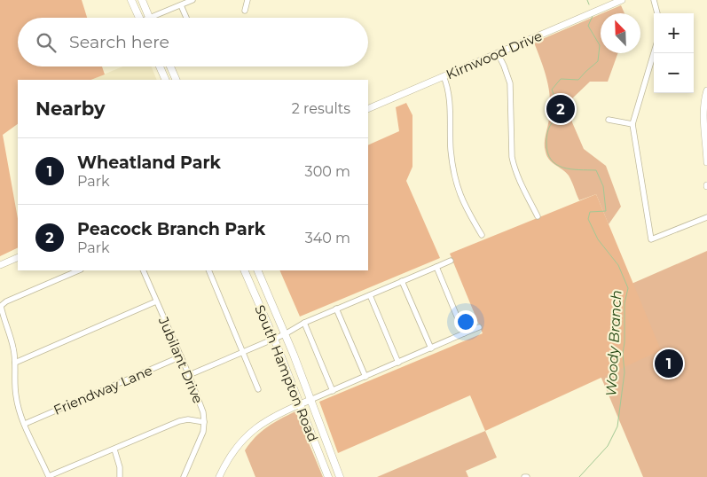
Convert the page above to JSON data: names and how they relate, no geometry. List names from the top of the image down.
{
  "streets": {
    "main road": ["South Hampton Road"],
    "street": ["Kirnwood Drive", "Jubilant Drive", "Friendway Lane"]
  },
  "crossings": [
    ["Jubilant Drive", "Friendway Lane"]
  ],
  "water": ["Woody Branch"],
  "north": "top left",
  "page": {
    "map_buttons": ["+", "−"],
    "search": "Search here",
    "heading": ["Nearby", "2 results"],
    "pins": ["2", "1"],
    "list": [
      {
        "mark": "1",
        "name": "Wheatland Park",
        "note": "Park",
        "value": "300 m"
      },
      {
        "mark": "2",
        "name": "Peacock Branch Park",
        "note": "Park",
        "value": "340 m"
      }
    ]
  }
}
